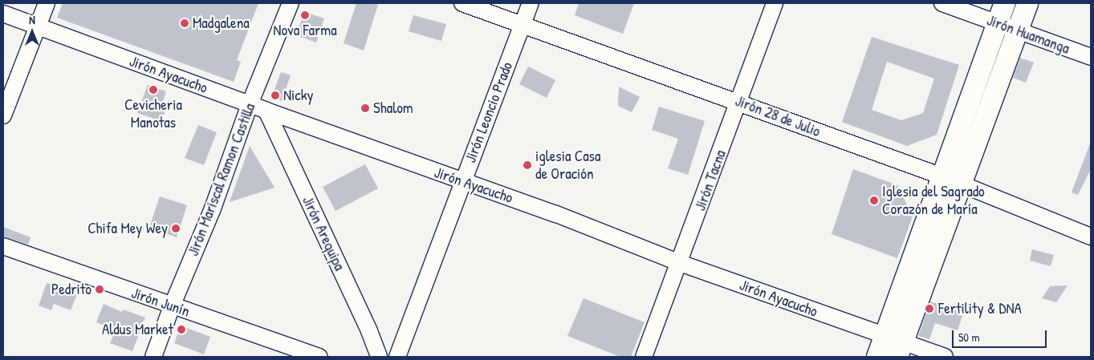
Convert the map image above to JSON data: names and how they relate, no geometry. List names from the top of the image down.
{
  "streets": {
    "street": [
      "Jirón Huamanga",
      "Jirón Ayacucho",
      "Jirón Leoncio Prado",
      "Jirón 28 de Julio",
      "Jirón Mariscal Ramon Castilla",
      "Jirón Tacna",
      "Jirón Arequipa",
      "Jirón Junín"
    ]
  },
  "crossings": [
    ["Jirón Ayacucho", "Jirón Leoncio Prado"],
    ["Jirón Ayacucho", "Jirón Mariscal Ramon Castilla"],
    ["Jirón Ayacucho", "Jirón Tacna"],
    ["Jirón Ayacucho", "Jirón Arequipa"],
    ["Jirón Leoncio Prado", "Jirón 28 de Julio"],
    ["Jirón 28 de Julio", "Jirón Tacna"],
    ["Jirón Mariscal Ramon Castilla", "Jirón Junín"]
  ],
  "places": [
    "Nova Farma",
    "Madgalena",
    "Cevicheria Manotas",
    "Nicky",
    "Shalom",
    "iglesia Casa de Oración",
    "Iglesia del Sagrado Corazón de María",
    "Chifa Mey Wey",
    "Pedrito",
    "Fertility & DNA",
    "Aldus Market"
  ],
  "scale_bar": "50 m",
  "north": "top"
}
